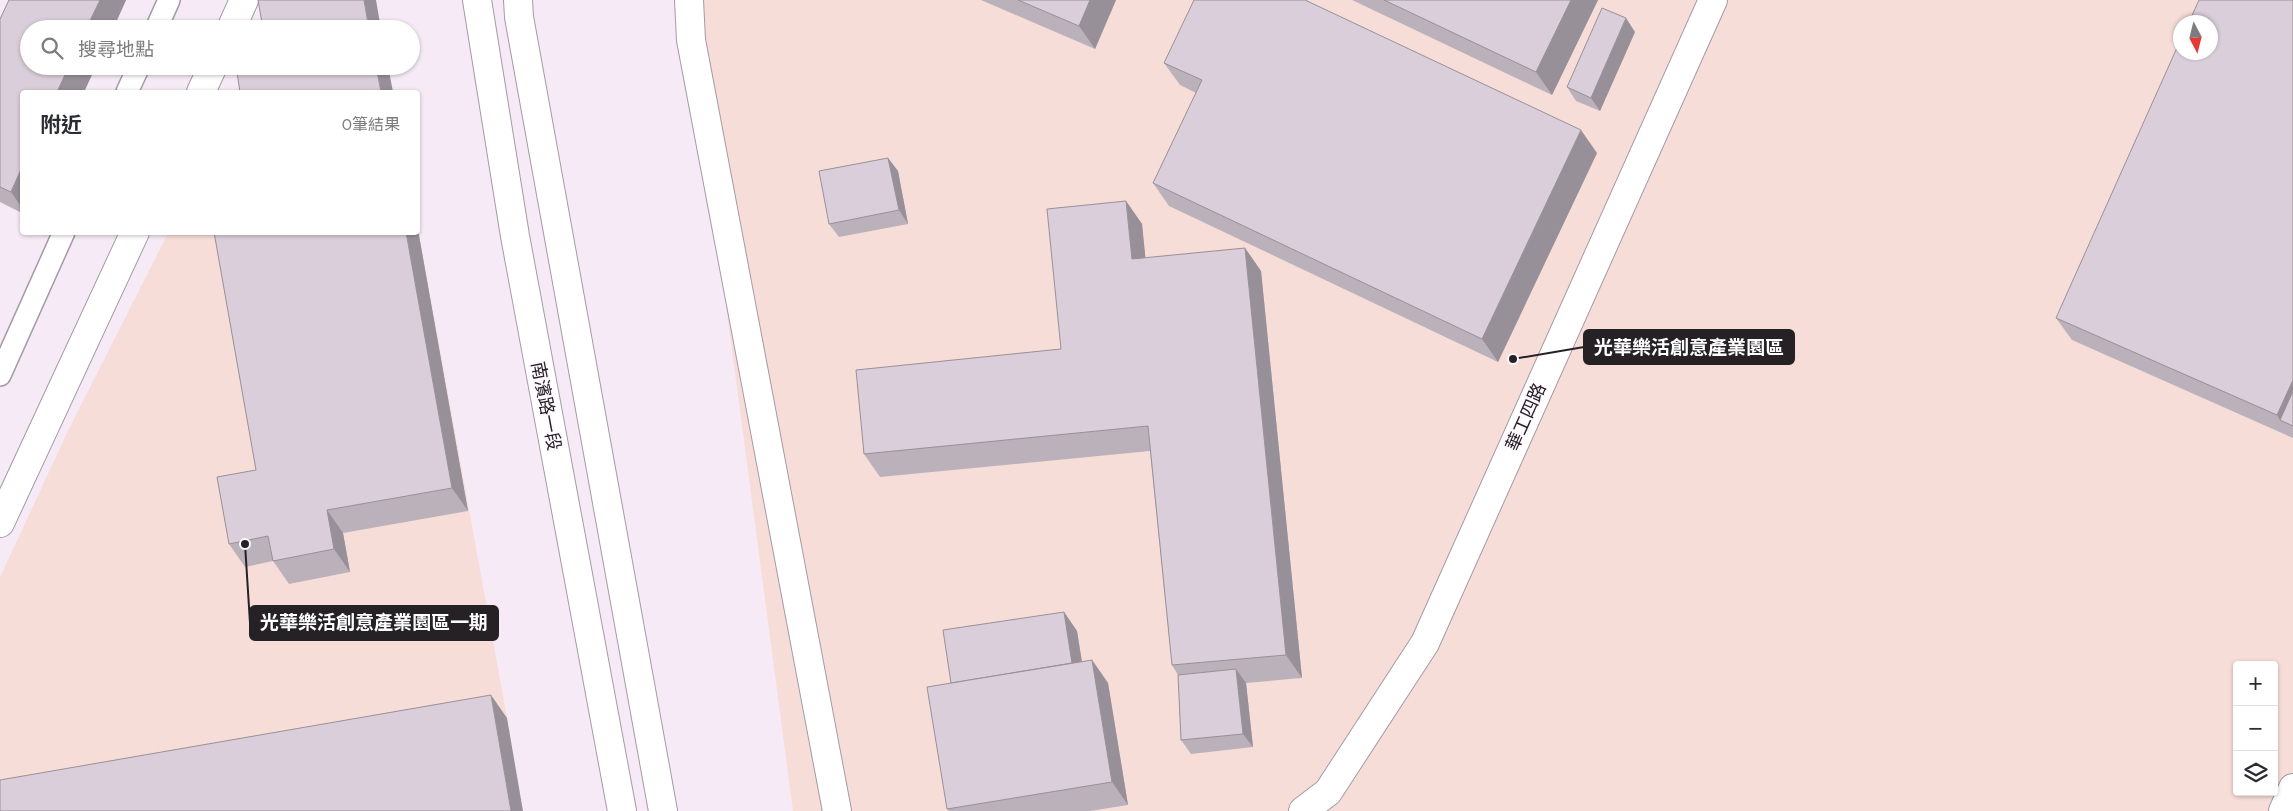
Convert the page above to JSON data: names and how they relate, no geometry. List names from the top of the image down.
{
  "streets": {
    "street": ["南濱路一段", "華工四路"]
  },
  "places": ["光華樂活創意產業園區", "光華樂活創意產業園區一期"],
  "north": "bottom",
  "page": {
    "search": "搜尋地點",
    "heading": ["附近", "0筆結果"],
    "map_buttons": ["+", "−"]
  }
}
